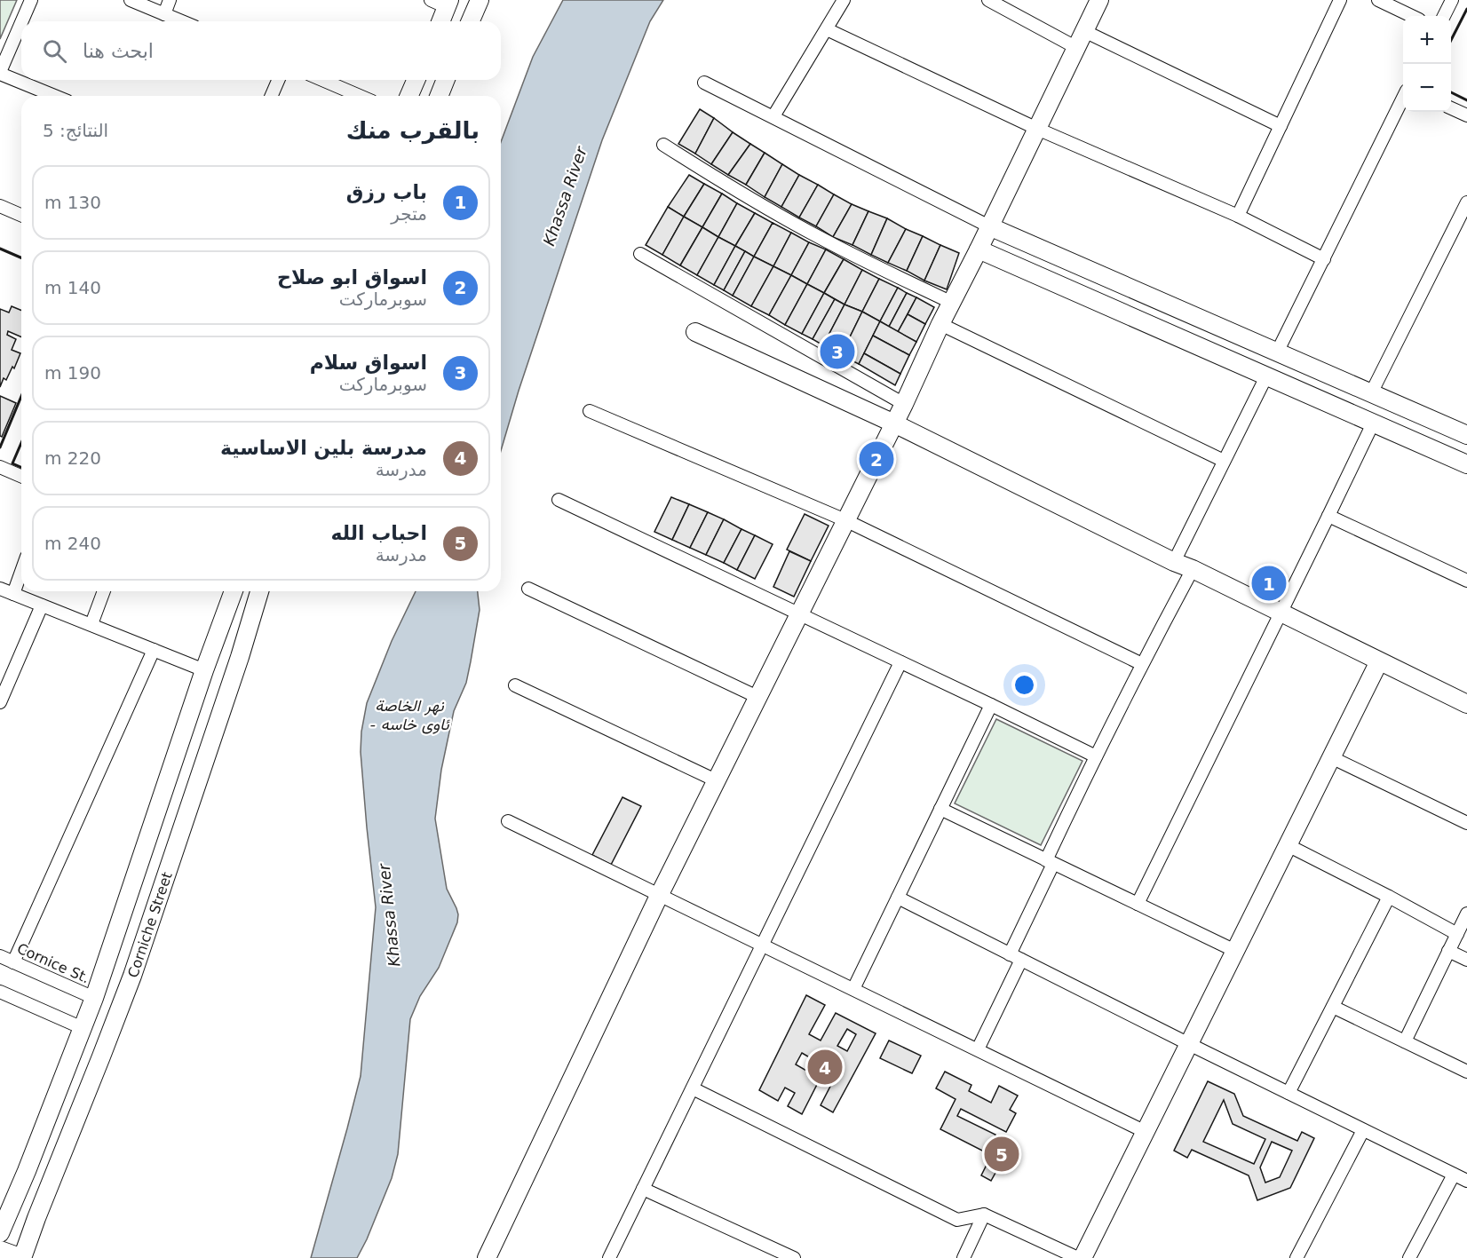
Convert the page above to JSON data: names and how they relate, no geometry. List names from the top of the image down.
{
  "streets": {
    "street": ["Corniche Street", "Cornice St."]
  },
  "crossings": [
    ["Corniche Street", "Cornice St."]
  ],
  "water": ["Khassa River", "نهر الخاصة - ئاوی خاسە"],
  "page": {
    "map_buttons": ["+", "−"],
    "search": "ابحث هنا",
    "heading": ["بالقرب منك", "النتائج: 5"],
    "list": [
      {
        "mark": "1",
        "name": "باب رزق",
        "note": "متجر",
        "value": "130 m"
      },
      {
        "mark": "2",
        "name": "اسواق ابو صلاح",
        "note": "سوبرماركت",
        "value": "140 m"
      },
      {
        "mark": "3",
        "name": "اسواق سلام",
        "note": "سوبرماركت",
        "value": "190 m"
      },
      {
        "mark": "4",
        "name": "مدرسة بلين الاساسية",
        "note": "مدرسة",
        "value": "220 m"
      },
      {
        "mark": "5",
        "name": "احباب الله",
        "note": "مدرسة",
        "value": "240 m"
      }
    ],
    "pins": [
      "3",
      "2",
      "1",
      "4",
      "5"
    ]
  }
}
